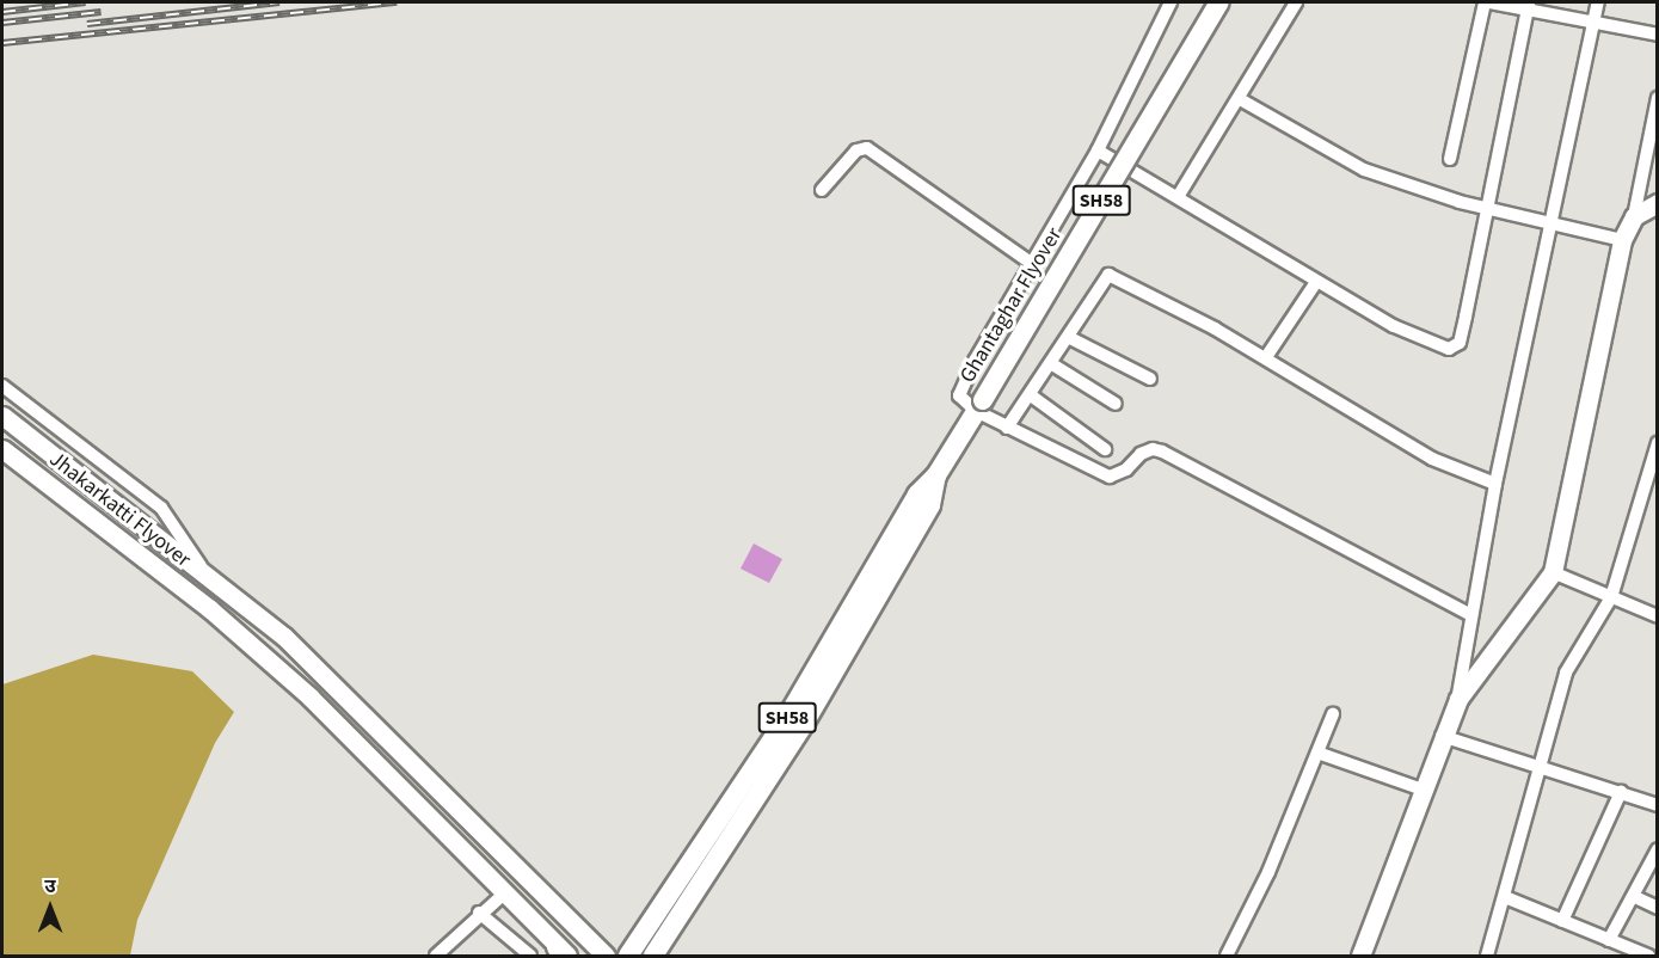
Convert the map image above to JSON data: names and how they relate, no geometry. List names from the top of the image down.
{
  "streets": {
    "main road": ["SH58", "Ghantaghar Flyover", "Jhakarkatti Flyover"]
  },
  "crossings": [
    ["SH58", "Ghantaghar Flyover"]
  ],
  "north": "top"
}
